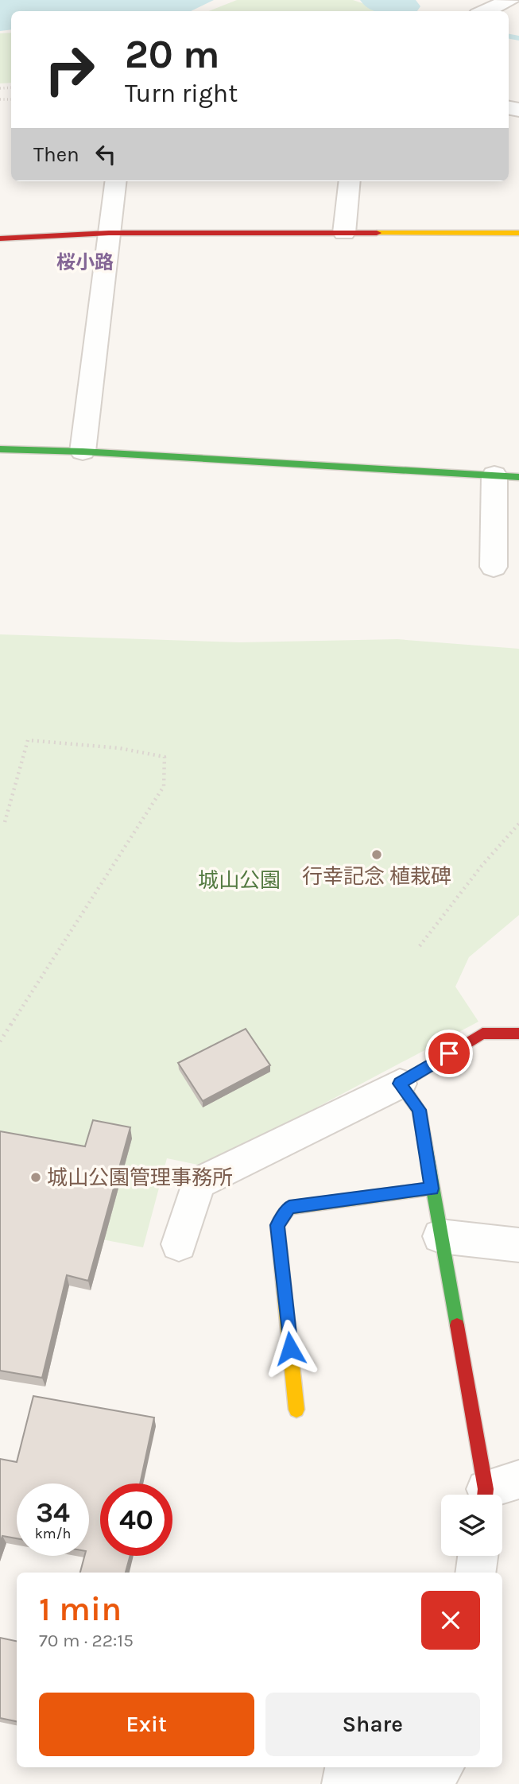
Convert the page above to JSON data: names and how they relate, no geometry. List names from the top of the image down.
{
  "districts": ["桜小路"],
  "parks": ["城山公園"],
  "places": ["行幸記念 植栽碑", "城山公園管理事務所"],
  "page": {
    "turn": ["20 m", "Turn right"],
    "then": "Then",
    "speed": "34 km/h",
    "limit": "40",
    "heading": ["1 min", "70 m · 22:15"],
    "buttons": ["Exit", "Share"]
  }
}
